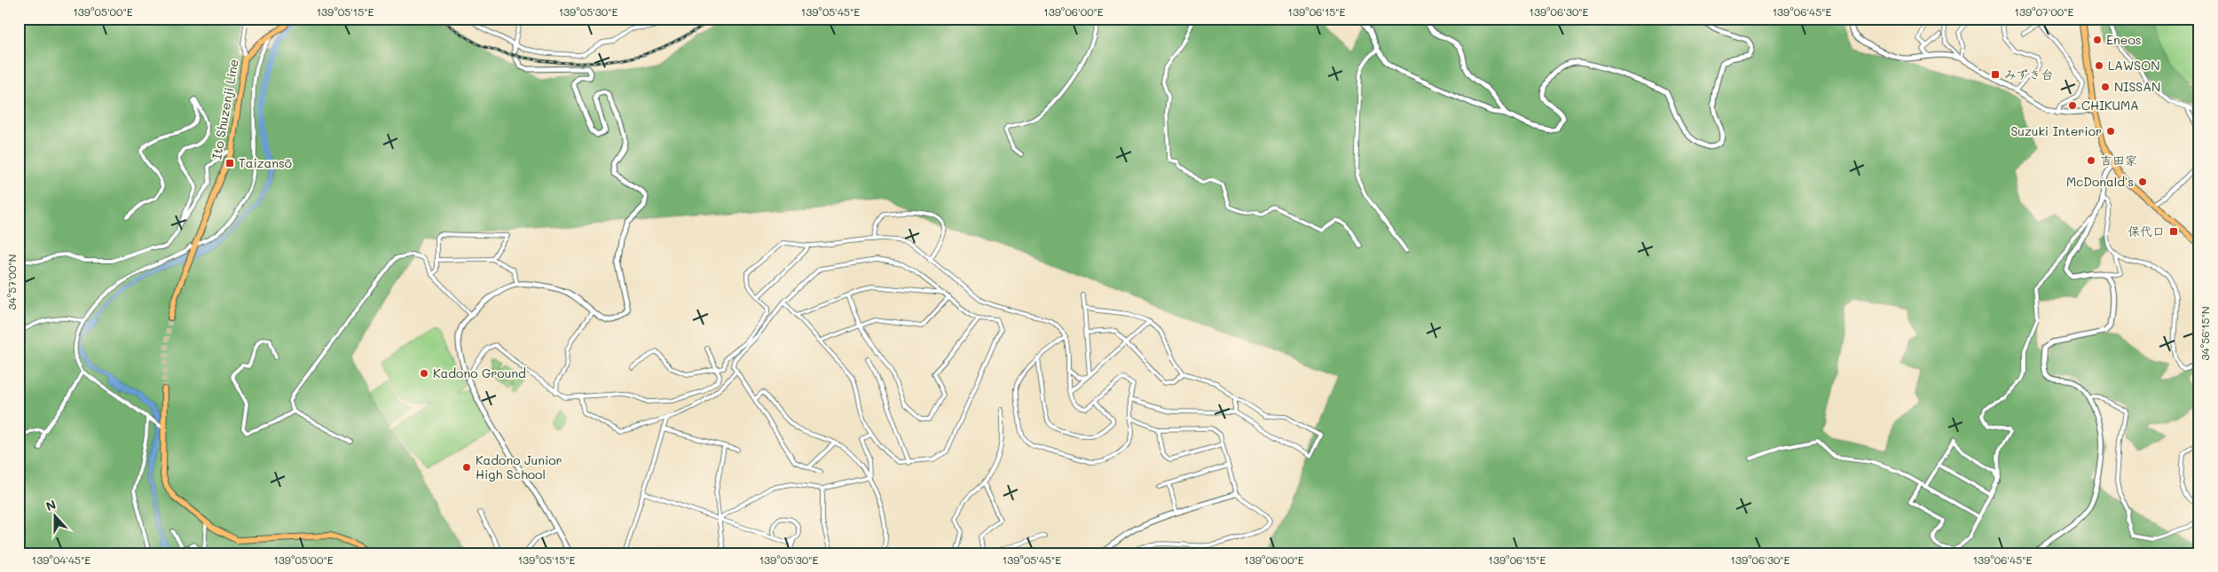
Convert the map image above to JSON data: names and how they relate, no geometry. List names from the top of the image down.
{
  "streets": {
    "main road": ["Ito Shuzenji Line"]
  },
  "places": {
    "other": [
      "Eneos",
      "LAWSON",
      "NISSAN",
      "CHIKUMA",
      "Suzuki Interior",
      "吉田家",
      "McDonald's",
      "Kadono Ground",
      "Kadono Junior High School"
    ],
    "transit": ["みずき台", "Taizansō", "保代口"]
  },
  "north": "top",
  "coordinates": [
    "139°05'00\"E",
    "139°05'15\"E",
    "139°05'30\"E",
    "139°05'45\"E",
    "139°06'00\"E",
    "139°06'15\"E",
    "139°06'30\"E",
    "139°06'45\"E",
    "139°07'00\"E",
    "34°57'00\"N",
    "34°56'15\"N",
    "139°04'45\"E"
  ]
}
